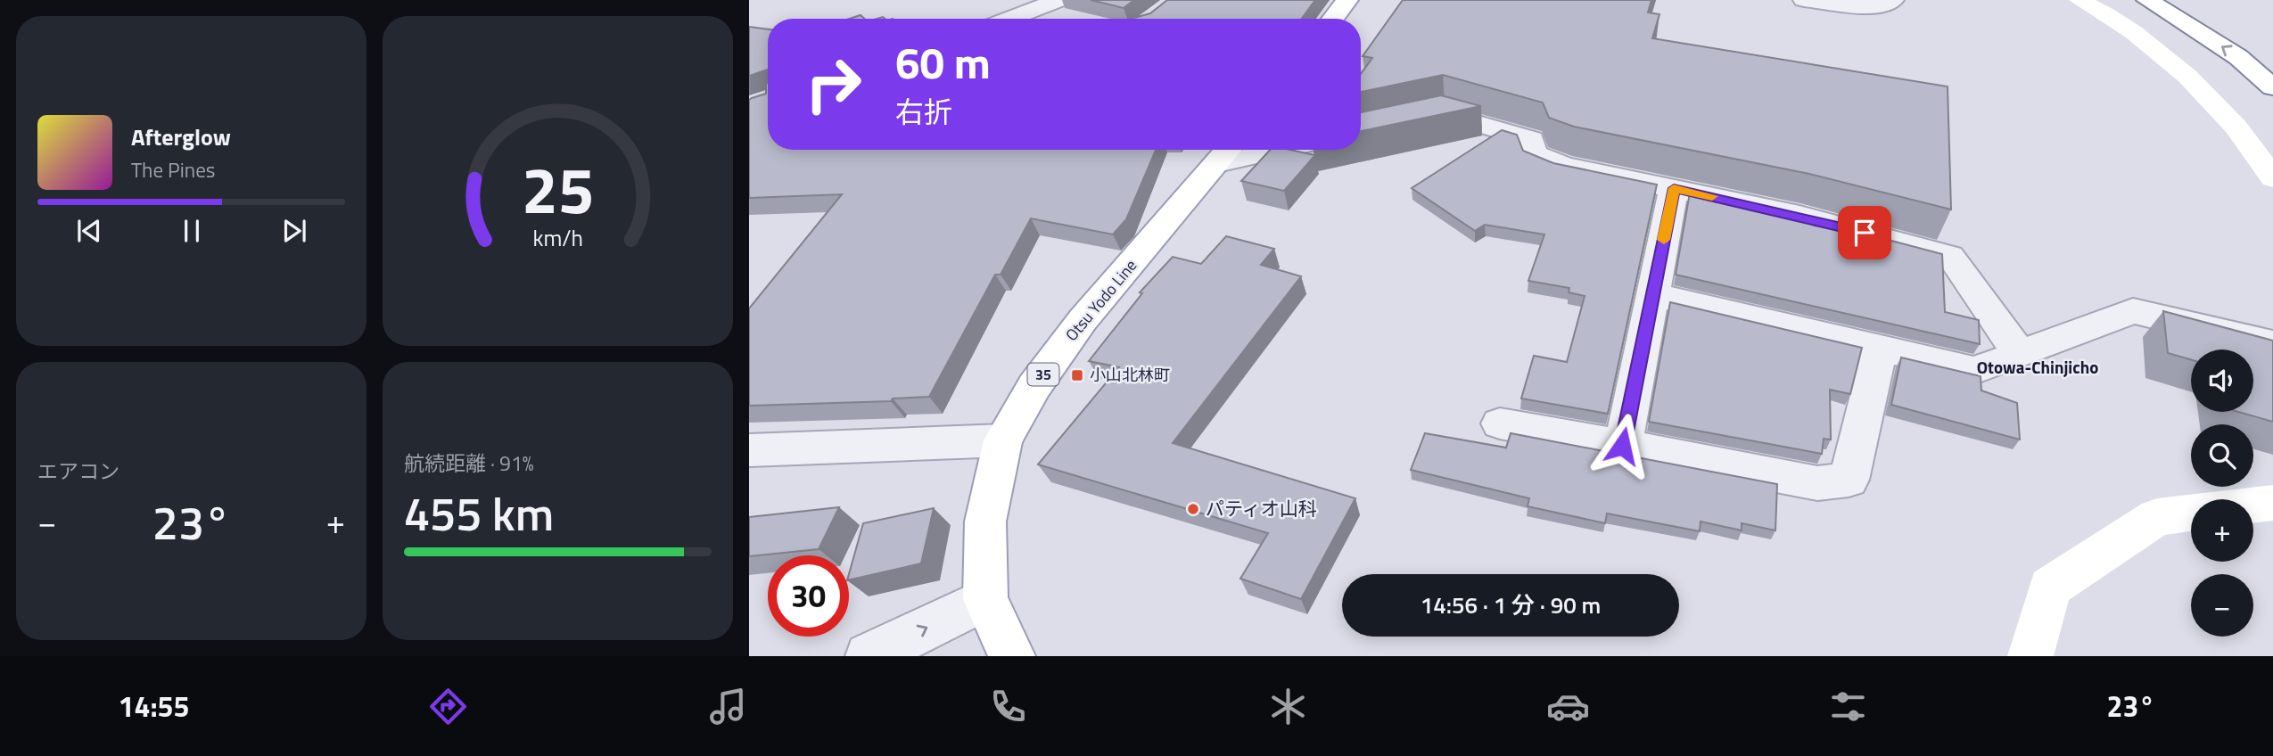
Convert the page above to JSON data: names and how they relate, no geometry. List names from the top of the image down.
{
  "streets": {
    "main road": ["Otsu Yodo Line", "35"]
  },
  "districts": ["Otowa-Chinjicho"],
  "places": {
    "transit": ["小山北林町"],
    "other": ["パティオ山科"]
  },
  "page": {
    "turn": ["60 m", "右折"],
    "song": ["Afterglow", "The Pines"],
    "map_buttons": ["+", "−"],
    "tile": [
      "エアコン",
      ["航続距離 · 91%", "455 km"]
    ],
    "heat": ["−", "23°", "+"],
    "limit": "30",
    "trip": "14:56 · 1 分 · 90 m",
    "tabs": ["14:55", "23°"],
    "gauge": ["25", "km/h"]
  }
}
